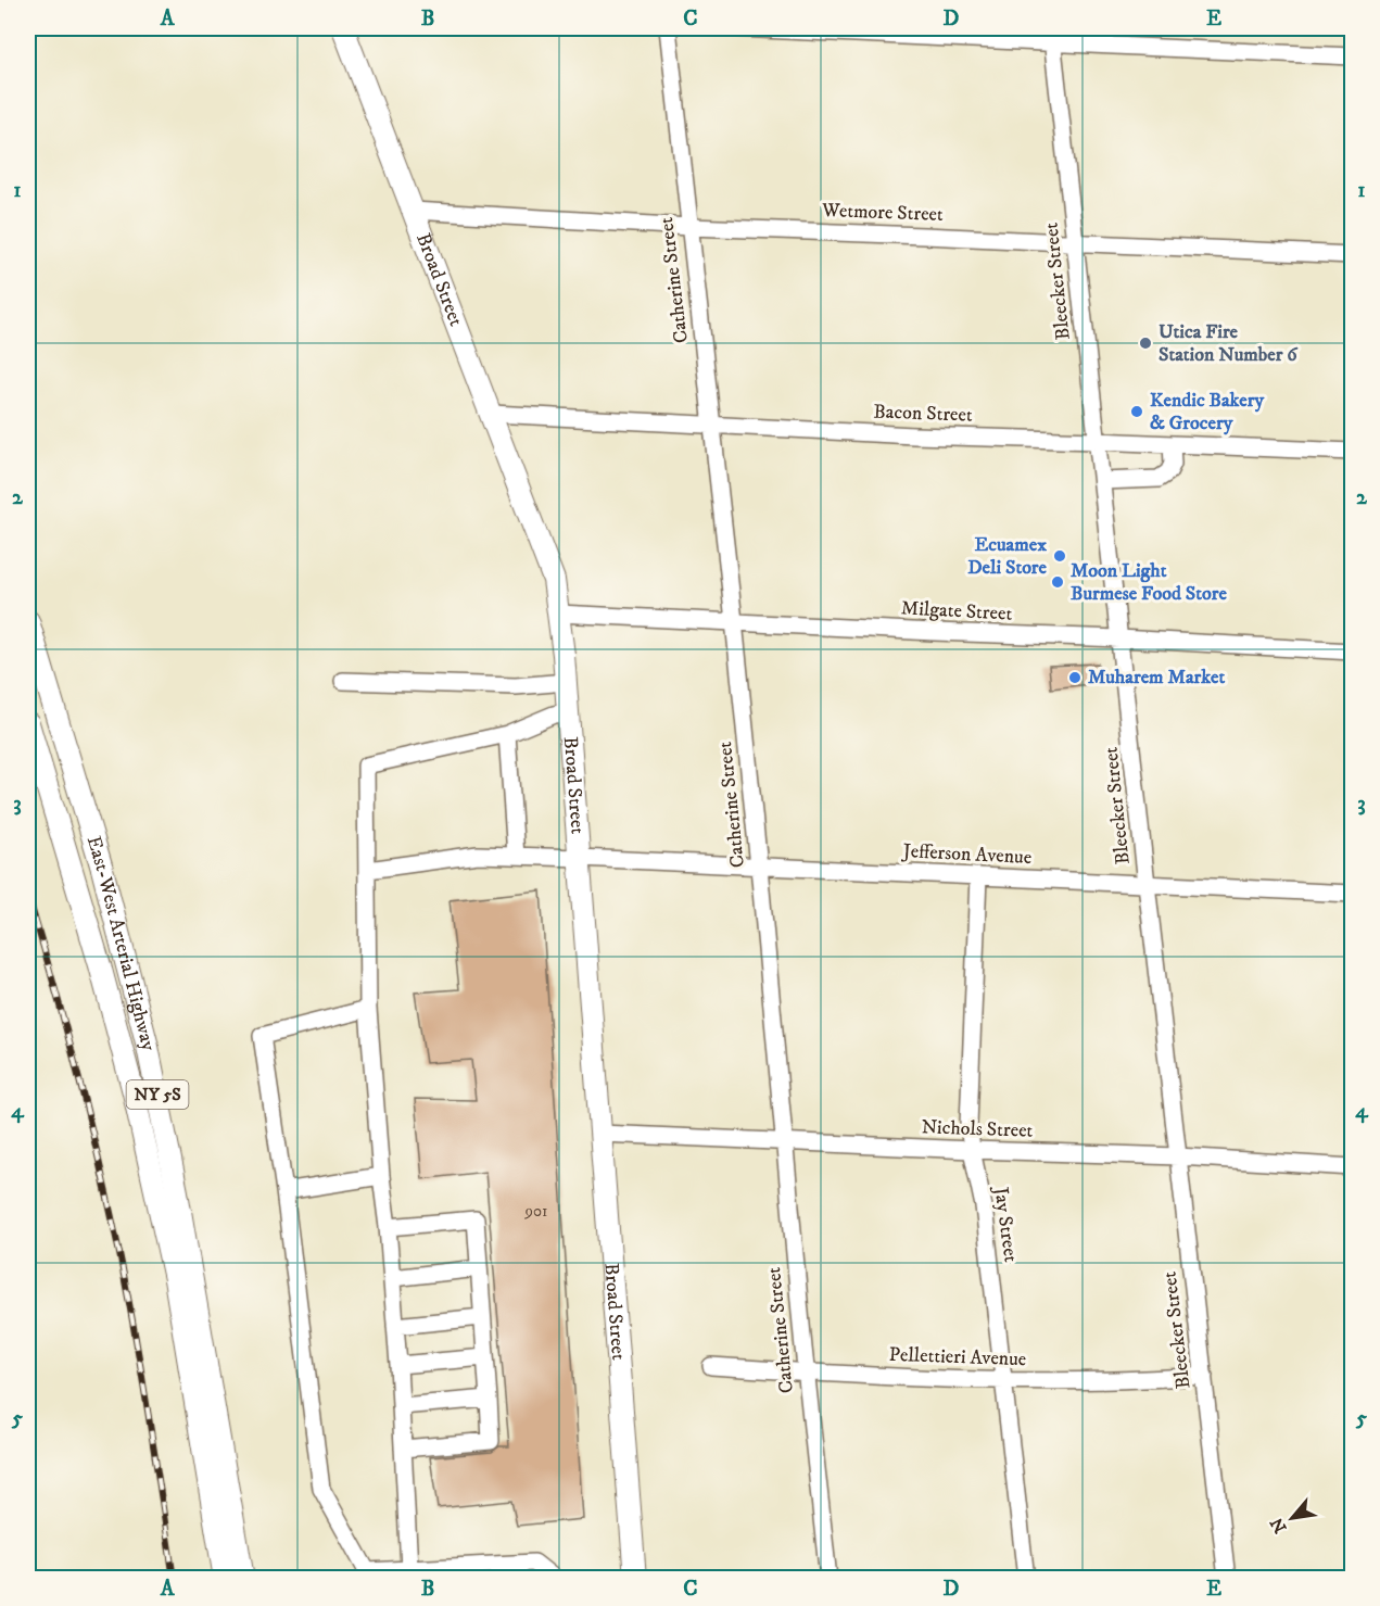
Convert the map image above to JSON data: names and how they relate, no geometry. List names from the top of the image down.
{
  "streets": {
    "main road": ["Broad Street", "East-West Arterial Highway", "NY 5S"],
    "street": [
      "Wetmore Street",
      "Catherine Street",
      "Bleecker Street",
      "Bacon Street",
      "Milgate Street",
      "Jefferson Avenue",
      "Nichols Street",
      "Jay Street",
      "Pellettieri Avenue"
    ]
  },
  "crossings": [
    ["Wetmore Street", "Broad Street"],
    ["Wetmore Street", "Catherine Street"],
    ["Wetmore Street", "Bleecker Street"],
    ["Broad Street", "Bacon Street"],
    ["Broad Street", "Milgate Street"],
    ["Broad Street", "Jefferson Avenue"],
    ["Broad Street", "Nichols Street"],
    ["Catherine Street", "Bacon Street"],
    ["Catherine Street", "Milgate Street"],
    ["Catherine Street", "Jefferson Avenue"],
    ["Catherine Street", "Nichols Street"],
    ["Catherine Street", "Pellettieri Avenue"],
    ["Bleecker Street", "Bacon Street"],
    ["Bleecker Street", "Milgate Street"],
    ["Bleecker Street", "Jefferson Avenue"],
    ["Bleecker Street", "Nichols Street"],
    ["Bleecker Street", "Pellettieri Avenue"],
    ["Jefferson Avenue", "Jay Street"],
    ["Nichols Street", "Jay Street"],
    ["Jay Street", "Pellettieri Avenue"]
  ],
  "places": [
    "Utica Fire Station Number 6",
    "Kendic Bakery & Grocery",
    "Ecuamex Deli Store",
    "Moon Light Burmese Food Store",
    "Muharem Market"
  ],
  "house_numbers": ["901"],
  "north": "bottom left",
  "grid": {
    "columns": [
      "A",
      "B",
      "C",
      "D",
      "E"
    ],
    "rows": [
      "1",
      "2",
      "3",
      "4",
      "5"
    ]
  }
}
